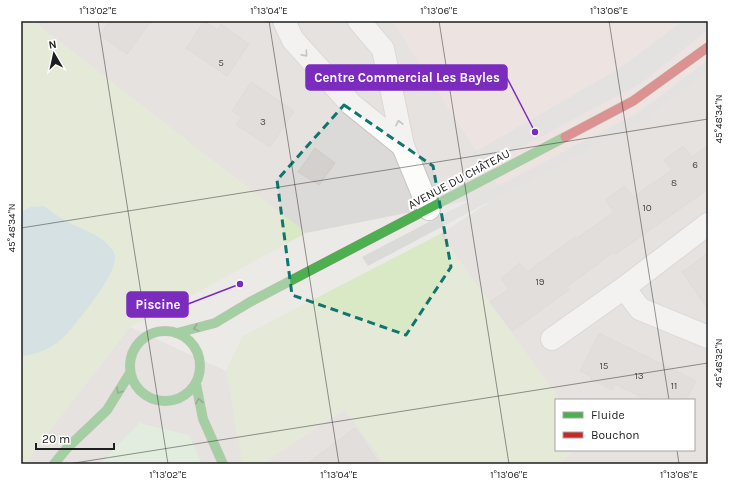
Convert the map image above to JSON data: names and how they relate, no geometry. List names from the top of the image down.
{
  "streets": {
    "main road": ["AVENUE DU CHÂTEAU"]
  },
  "places": ["Centre Commercial Les Bayles", "Piscine"],
  "house_numbers": [
    "5",
    "3",
    "6",
    "8",
    "10",
    "19",
    "15",
    "13",
    "11"
  ],
  "legend": ["Fluide", "Bouchon"],
  "scale_bar": "20 m",
  "north": "top",
  "coordinates": [
    "1°13'02\"E",
    "1°13'04\"E",
    "1°13'06\"E",
    "1°13'08\"E",
    "45°48'34\"N",
    "45°48'32\"N"
  ]
}
